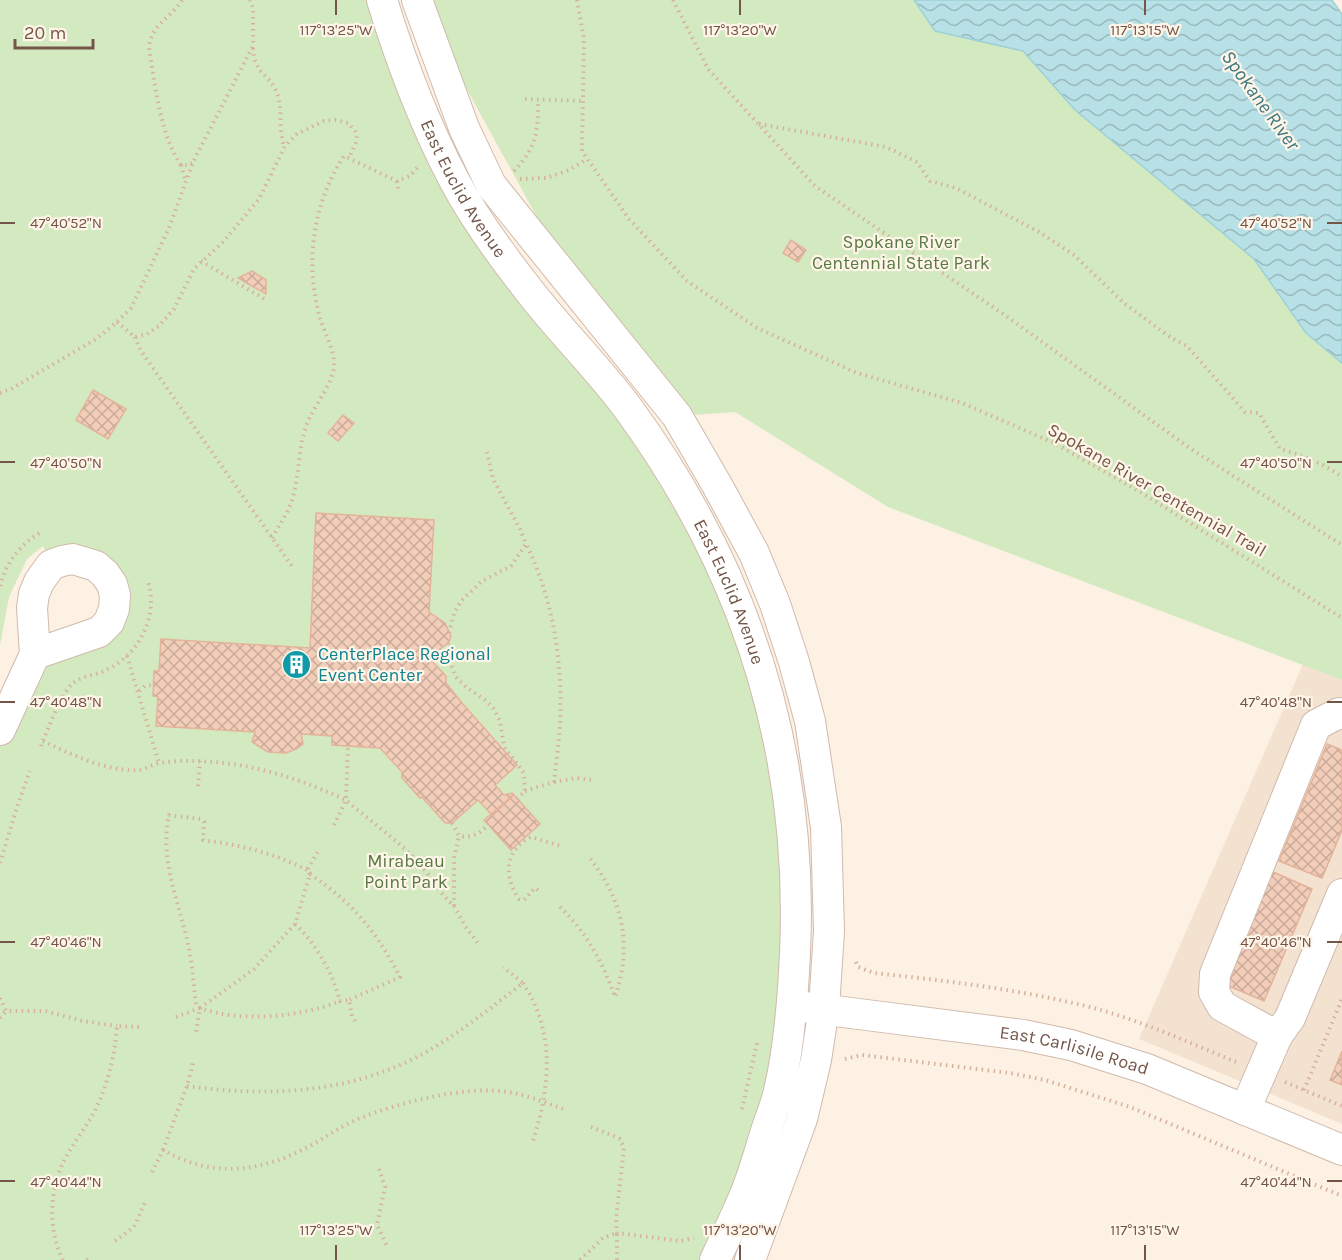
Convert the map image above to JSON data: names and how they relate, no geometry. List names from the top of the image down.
{
  "streets": {
    "street": ["East Euclid Avenue", "East Carlisile Road"],
    "path": ["Spokane River Centennial Trail"]
  },
  "crossings": [
    ["East Euclid Avenue", "East Carlisile Road"]
  ],
  "water": ["Spokane River"],
  "parks": ["Spokane River Centennial State Park", "Mirabeau Point Park"],
  "places": {
    "building": ["CenterPlace Regional Event Center"]
  },
  "scale_bar": "20 m",
  "coordinates": [
    "117°13'25\"W",
    "117°13'20\"W",
    "117°13'15\"W",
    "47°40'52\"N",
    "47°40'50\"N",
    "47°40'48\"N",
    "47°40'46\"N",
    "47°40'44\"N"
  ]
}
